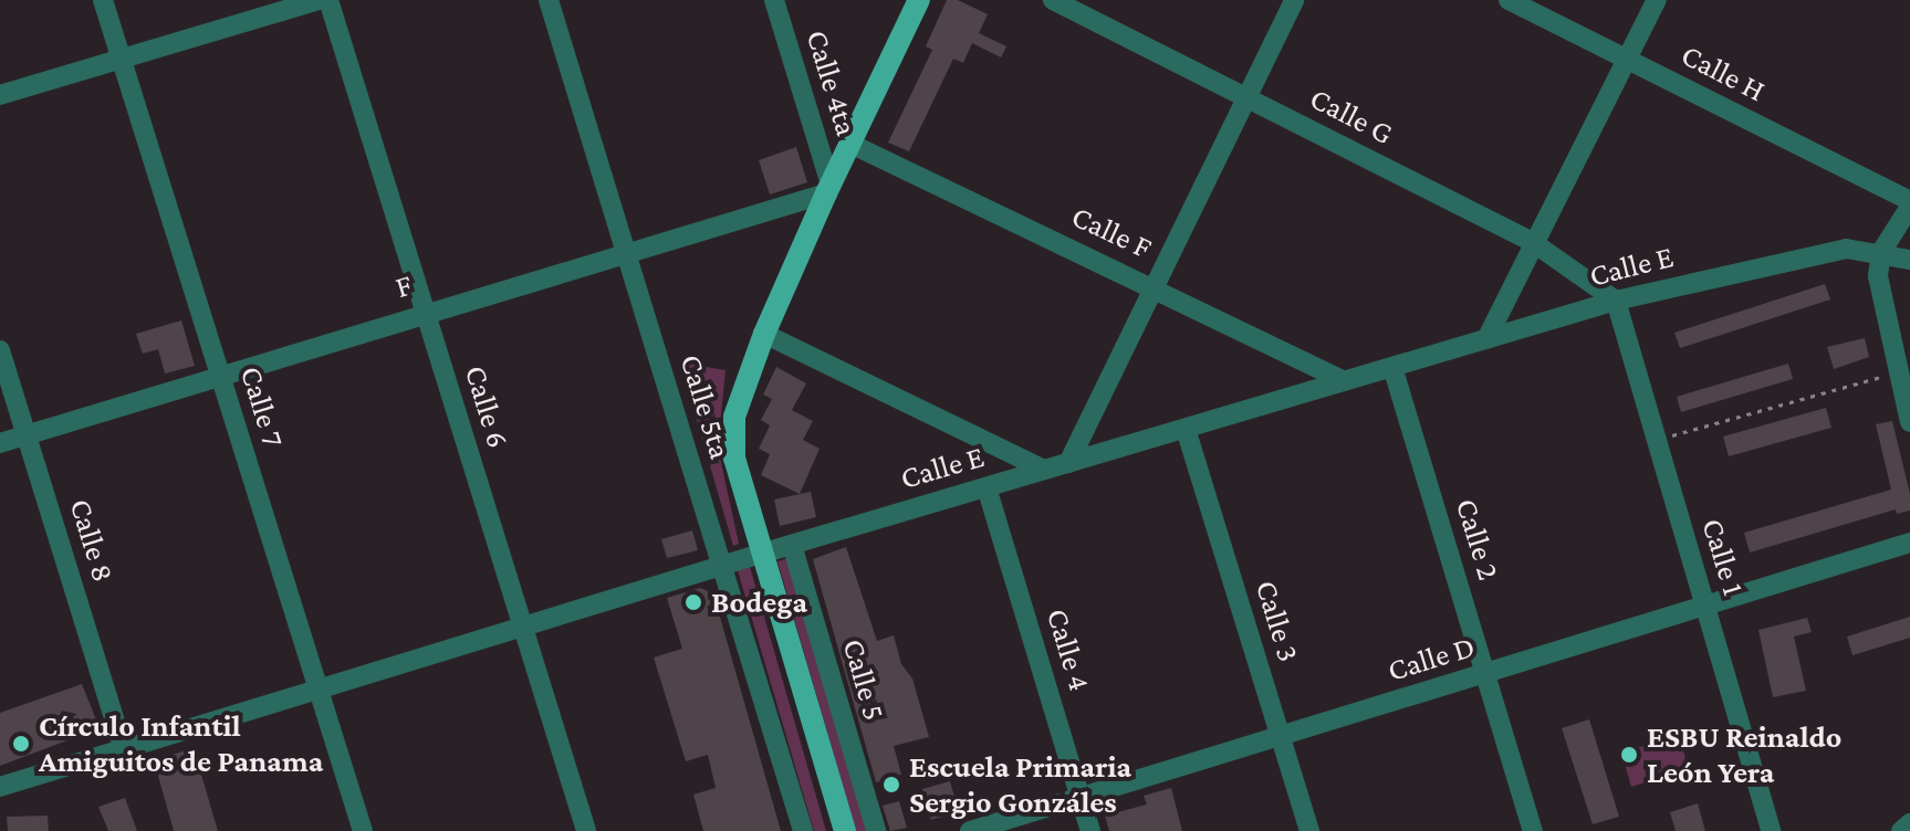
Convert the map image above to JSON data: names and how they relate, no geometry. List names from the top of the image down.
{
  "streets": {
    "main road": ["Calle 5"],
    "street": [
      "Calle H",
      "Calle 4ta",
      "Calle G",
      "Calle F",
      "Calle E",
      "F",
      "Calle 7",
      "Calle 6",
      "Calle 5ta",
      "Calle 2",
      "Calle 8",
      "Calle 1",
      "Calle 3",
      "Calle 4",
      "Calle D"
    ]
  },
  "crossings": [
    ["Calle 4ta", "F"],
    ["Calle 4ta", "Calle 5"],
    ["Calle G", "Calle E"],
    ["Calle G", "Calle 1"],
    ["Calle F", "Calle E"],
    ["Calle F", "Calle 5"],
    ["Calle E", "Calle 7"],
    ["Calle E", "Calle 6"],
    ["Calle E", "Calle 5ta"],
    ["Calle E", "Calle 2"],
    ["Calle E", "Calle 8"],
    ["Calle E", "Calle 1"],
    ["Calle E", "Calle 3"],
    ["Calle E", "Calle 4"],
    ["Calle E", "Calle 5"],
    ["F", "Calle 7"],
    ["F", "Calle 6"],
    ["F", "Calle 5ta"],
    ["F", "Calle 8"],
    ["F", "Calle 5"],
    ["Calle 2", "Calle D"],
    ["Calle 1", "Calle D"],
    ["Calle 3", "Calle D"],
    ["Calle 4", "Calle D"]
  ],
  "places": [
    "Bodega",
    "Círculo Infantil Amiguitos de Panama",
    "ESBU Reinaldo León Yera",
    "Escuela Primaria Sergio Gonzáles"
  ]
}
